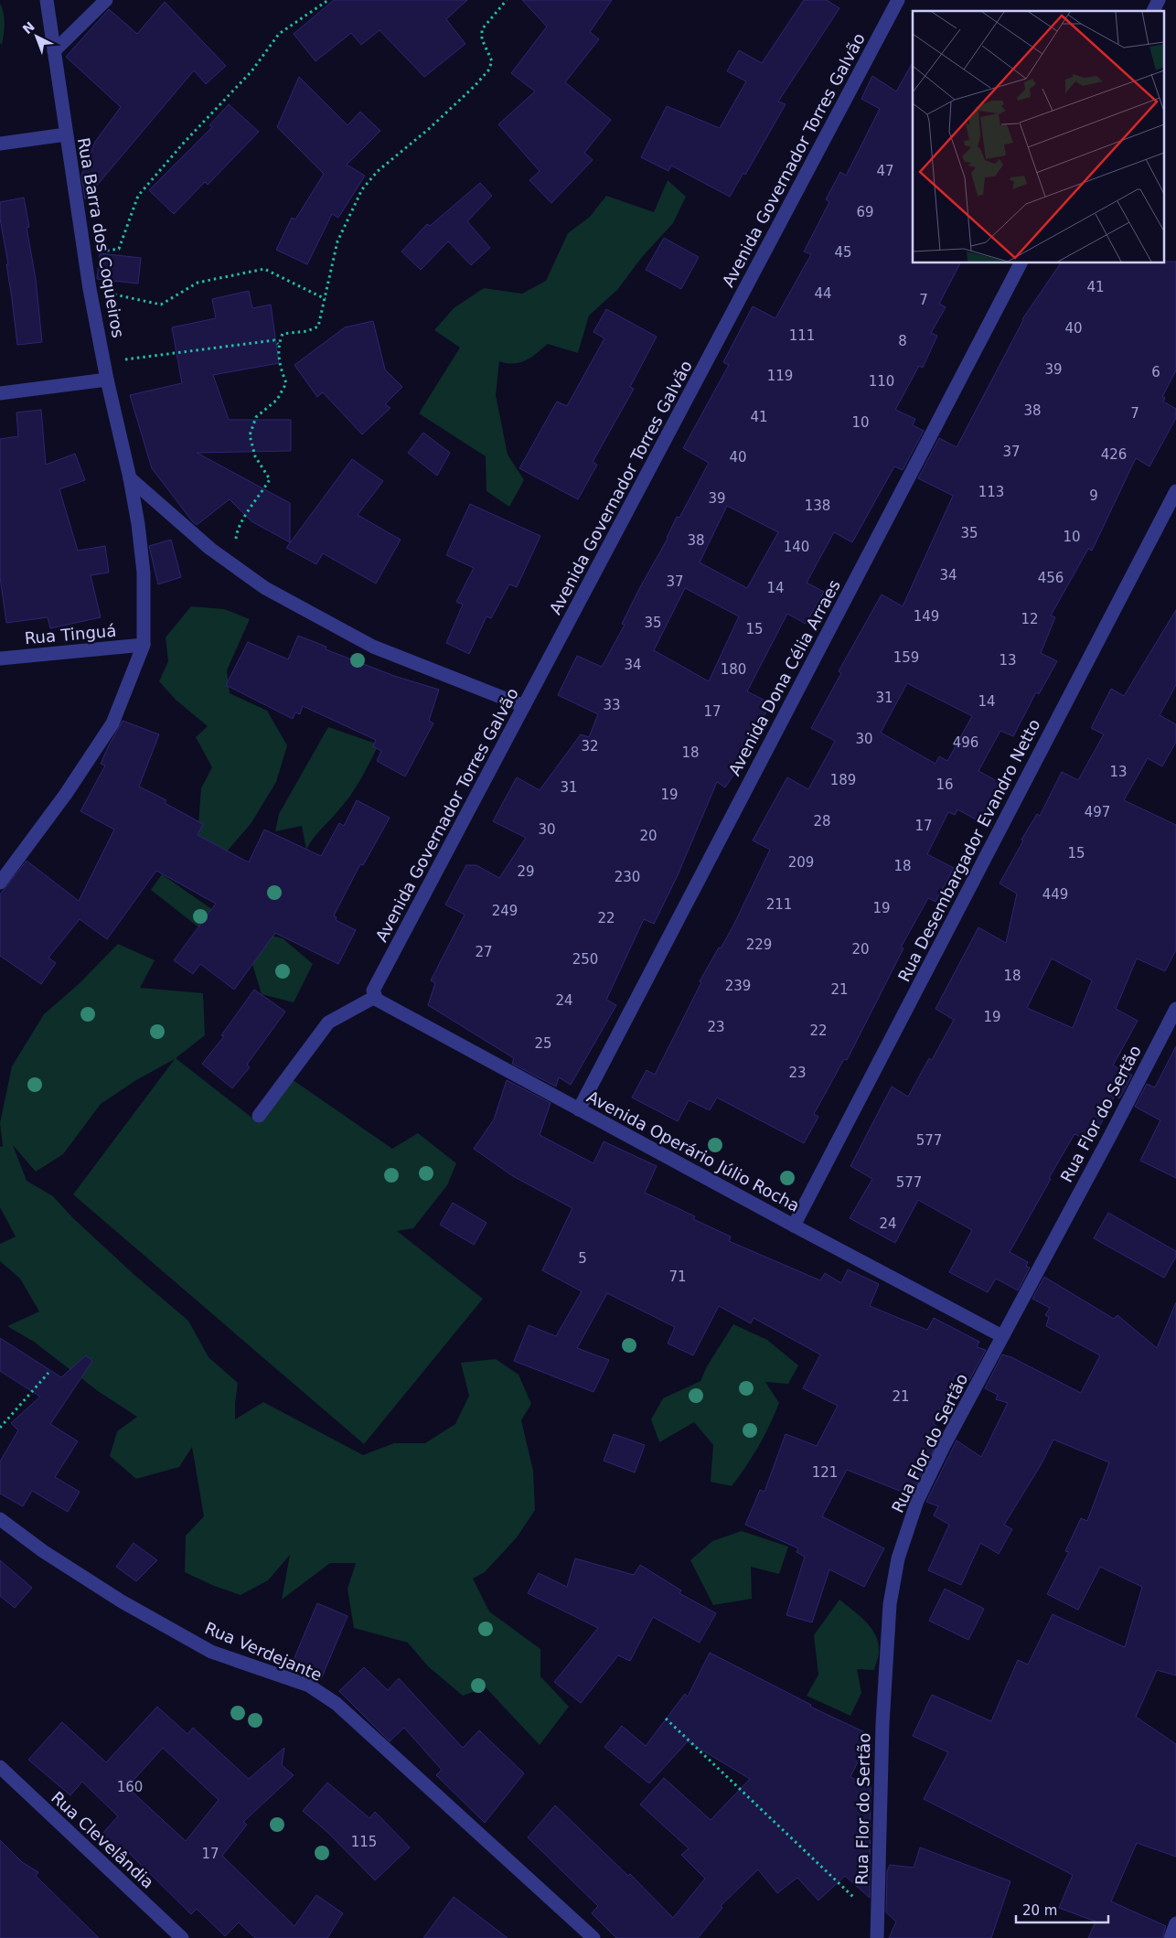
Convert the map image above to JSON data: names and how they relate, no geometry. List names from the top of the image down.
{
  "streets": {
    "street": [
      "Avenida Governador Torres Galvão",
      "Rua Barra dos Coqueiros",
      "Rua Tinguá",
      "Avenida Dona Célia Arraes",
      "Rua Desembargador Evandro Netto",
      "Rua Flor do Sertão",
      "Avenida Operário Júlio Rocha",
      "Rua Verdejante",
      "Rua Clevelândia"
    ]
  },
  "crossings": [
    ["Avenida Governador Torres Galvão", "Avenida Operário Júlio Rocha"],
    ["Rua Barra dos Coqueiros", "Rua Tinguá"],
    ["Avenida Dona Célia Arraes", "Avenida Operário Júlio Rocha"],
    ["Rua Desembargador Evandro Netto", "Avenida Operário Júlio Rocha"],
    ["Rua Flor do Sertão", "Avenida Operário Júlio Rocha"]
  ],
  "house_numbers": [
    "47",
    "69",
    "45",
    "41",
    "44",
    "7",
    "40",
    "111",
    "8",
    "39",
    "6",
    "119",
    "110",
    "38",
    "7",
    "41",
    "10",
    "37",
    "426",
    "40",
    "113",
    "9",
    "39",
    "138",
    "35",
    "10",
    "38",
    "140",
    "34",
    "456",
    "37",
    "14",
    "149",
    "12",
    "35",
    "15",
    "159",
    "13",
    "34",
    "180",
    "31",
    "14",
    "33",
    "17",
    "30",
    "496",
    "32",
    "18",
    "13",
    "189",
    "16",
    "31",
    "19",
    "497",
    "28",
    "17",
    "30",
    "20",
    "15",
    "209",
    "18",
    "29",
    "230",
    "449",
    "211",
    "19",
    "249",
    "22",
    "229",
    "20",
    "27",
    "250",
    "18",
    "239",
    "21",
    "24",
    "19",
    "23",
    "22",
    "25",
    "23",
    "577",
    "577",
    "24",
    "5",
    "71",
    "21",
    "121",
    "160",
    "115",
    "17"
  ],
  "scale_bar": "20 m",
  "north": "top left"
}
